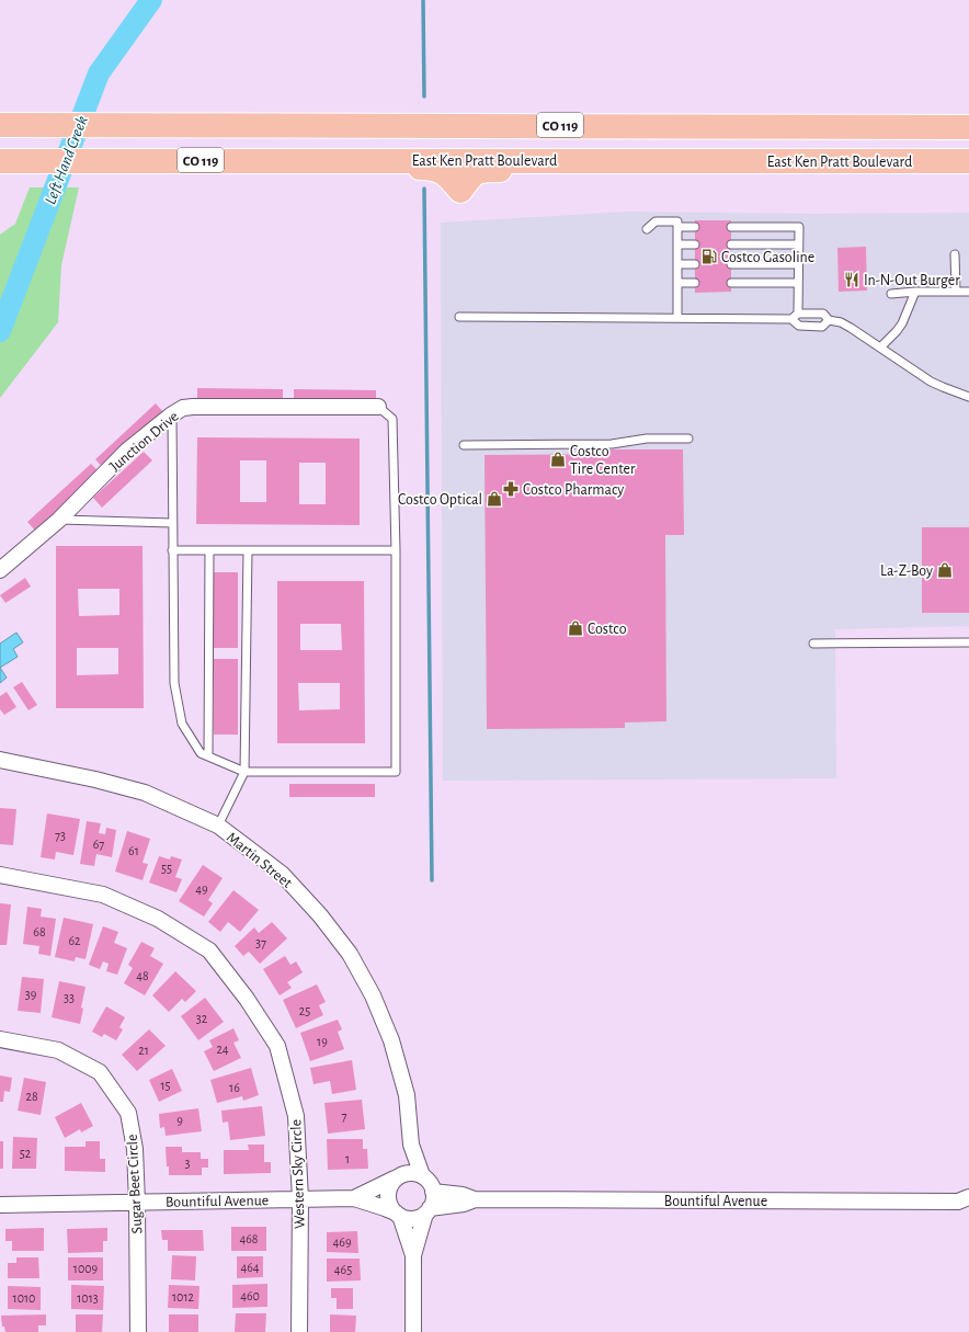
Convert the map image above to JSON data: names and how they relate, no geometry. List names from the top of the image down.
{
  "streets": {
    "highway": ["CO 119", "East Ken Pratt Boulevard"],
    "street": [
      "Junction Drive",
      "Martin Street",
      "Western Sky Circle",
      "Sugar Beet Circle",
      "Bountiful Avenue"
    ]
  },
  "crossings": [
    ["Martin Street", "Bountiful Avenue"],
    ["Western Sky Circle", "Bountiful Avenue"],
    ["Sugar Beet Circle", "Bountiful Avenue"]
  ],
  "water": ["Left Hand Creek"],
  "places": {
    "fuel station": ["Costco Gasoline"],
    "restaurant": ["In-N-Out Burger"],
    "shop": [
      "Costco Tire Center",
      "Costco Optical",
      "La-Z-Boy",
      "Costco"
    ],
    "pharmacy": ["Costco Pharmacy"]
  },
  "house_numbers": [
    "73",
    "67",
    "61",
    "55",
    "49",
    "68",
    "62",
    "37",
    "48",
    "39",
    "33",
    "25",
    "32",
    "19",
    "24",
    "21",
    "15",
    "16",
    "28",
    "7",
    "9",
    "52",
    "1",
    "3",
    "468",
    "469",
    "464",
    "1009",
    "465",
    "460",
    "1012",
    "1010",
    "1013"
  ]
}
